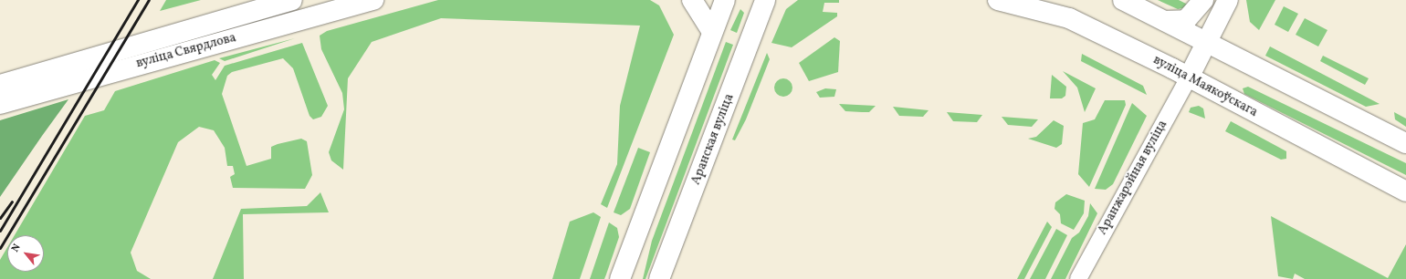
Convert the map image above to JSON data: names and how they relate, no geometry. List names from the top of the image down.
{
  "streets": {
    "main road": ["вуліца Свярдлова", "вуліца Маякоўскага", "Аранская вуліца"],
    "street": ["Аранжарэйная вуліца"]
  },
  "crossings": [
    ["вуліца Маякоўскага", "Аранжарэйная вуліца"]
  ],
  "north": "top left"
}
